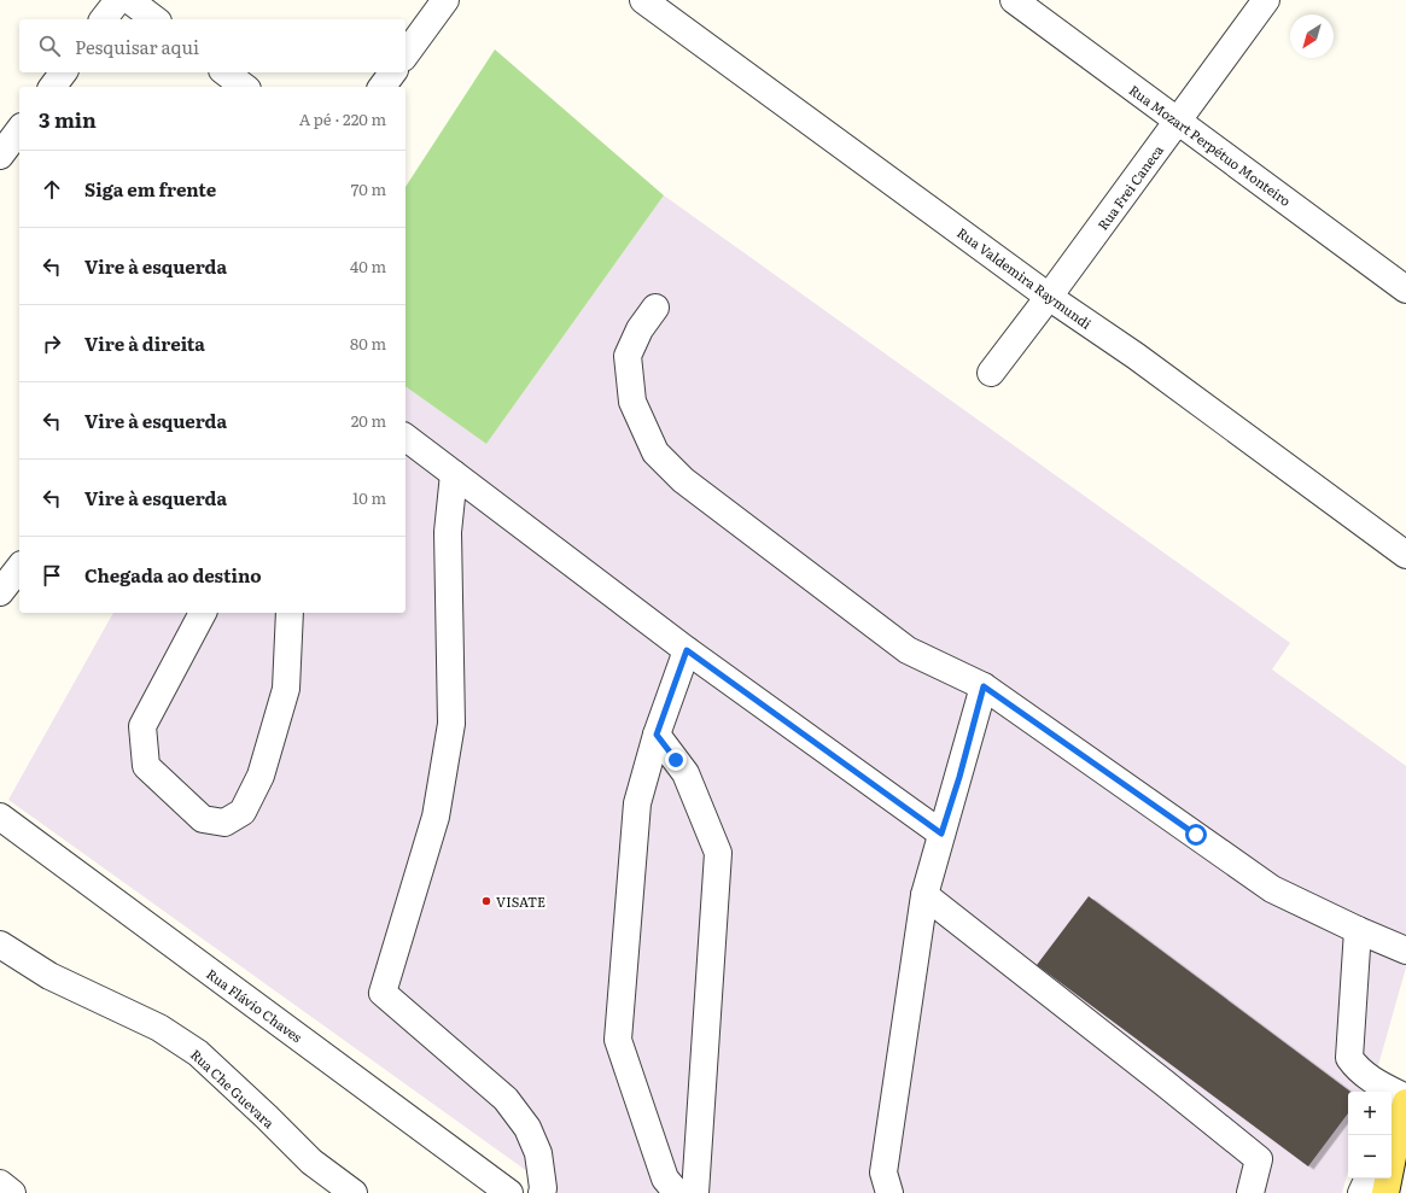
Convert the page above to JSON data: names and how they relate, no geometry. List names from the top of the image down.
{
  "streets": {
    "street": [
      "Rua Mozart Perpétuo Monteiro",
      "Rua Frei Caneca",
      "Rua Valdemira Raymundi",
      "Rua Flávio Chaves",
      "Rua Che Guevara"
    ]
  },
  "crossings": [
    ["Rua Mozart Perpétuo Monteiro", "Rua Frei Caneca"],
    ["Rua Frei Caneca", "Rua Valdemira Raymundi"]
  ],
  "places": ["VISATE"],
  "north": "bottom left",
  "page": {
    "search": "Pesquisar aqui",
    "heading": ["3 min", "A pé · 220 m"],
    "list": [
      ["Siga em frente", "70 m"],
      ["Vire à esquerda", "40 m"],
      ["Vire à direita", "80 m"],
      ["Vire à esquerda", "20 m"],
      ["Vire à esquerda", "10 m"],
      "Chegada ao destino"
    ],
    "map_buttons": ["+", "−"]
  }
}
